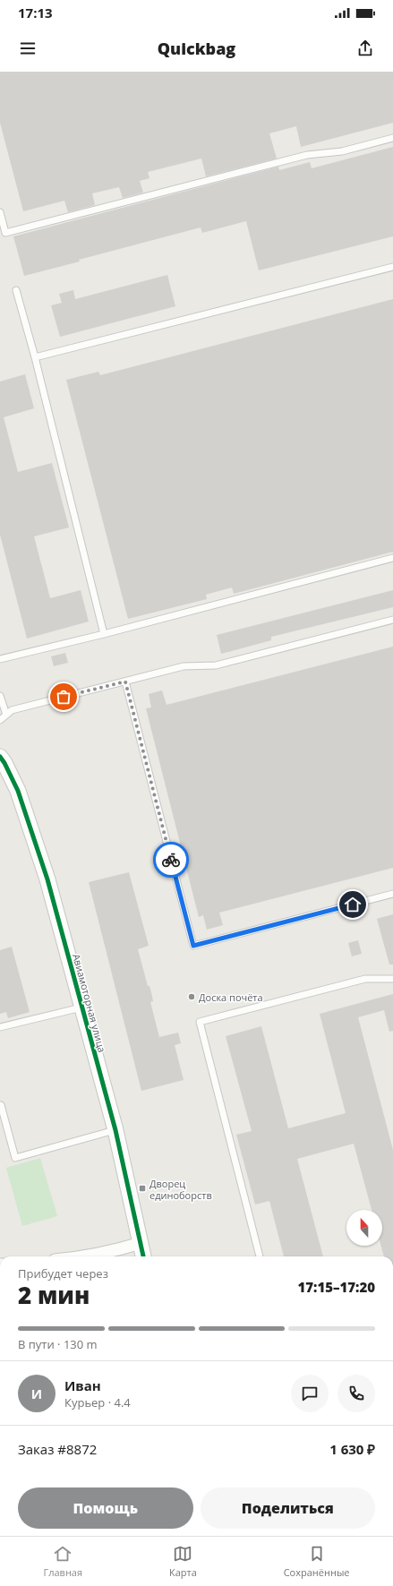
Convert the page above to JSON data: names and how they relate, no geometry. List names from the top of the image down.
{
  "streets": {
    "street": ["Авиамоторная улица"]
  },
  "places": {
    "other": ["Доска почёта"],
    "transit": ["Дворец единоборств"]
  },
  "north": "top",
  "page": {
    "status": "17:13",
    "header": "Quickbag",
    "heading": ["2 мин", "Прибудет через", "17:15–17:20"],
    "panel": [
      "Иван",
      "Курьер · 4.4",
      "Заказ #8872",
      "1 630 ₽"
    ],
    "bar": "В пути · 130 m",
    "round": "И",
    "buttons": ["Помощь", "Поделиться"],
    "tabs": ["Главная", "Карта", "Сохранённые"]
  }
}
